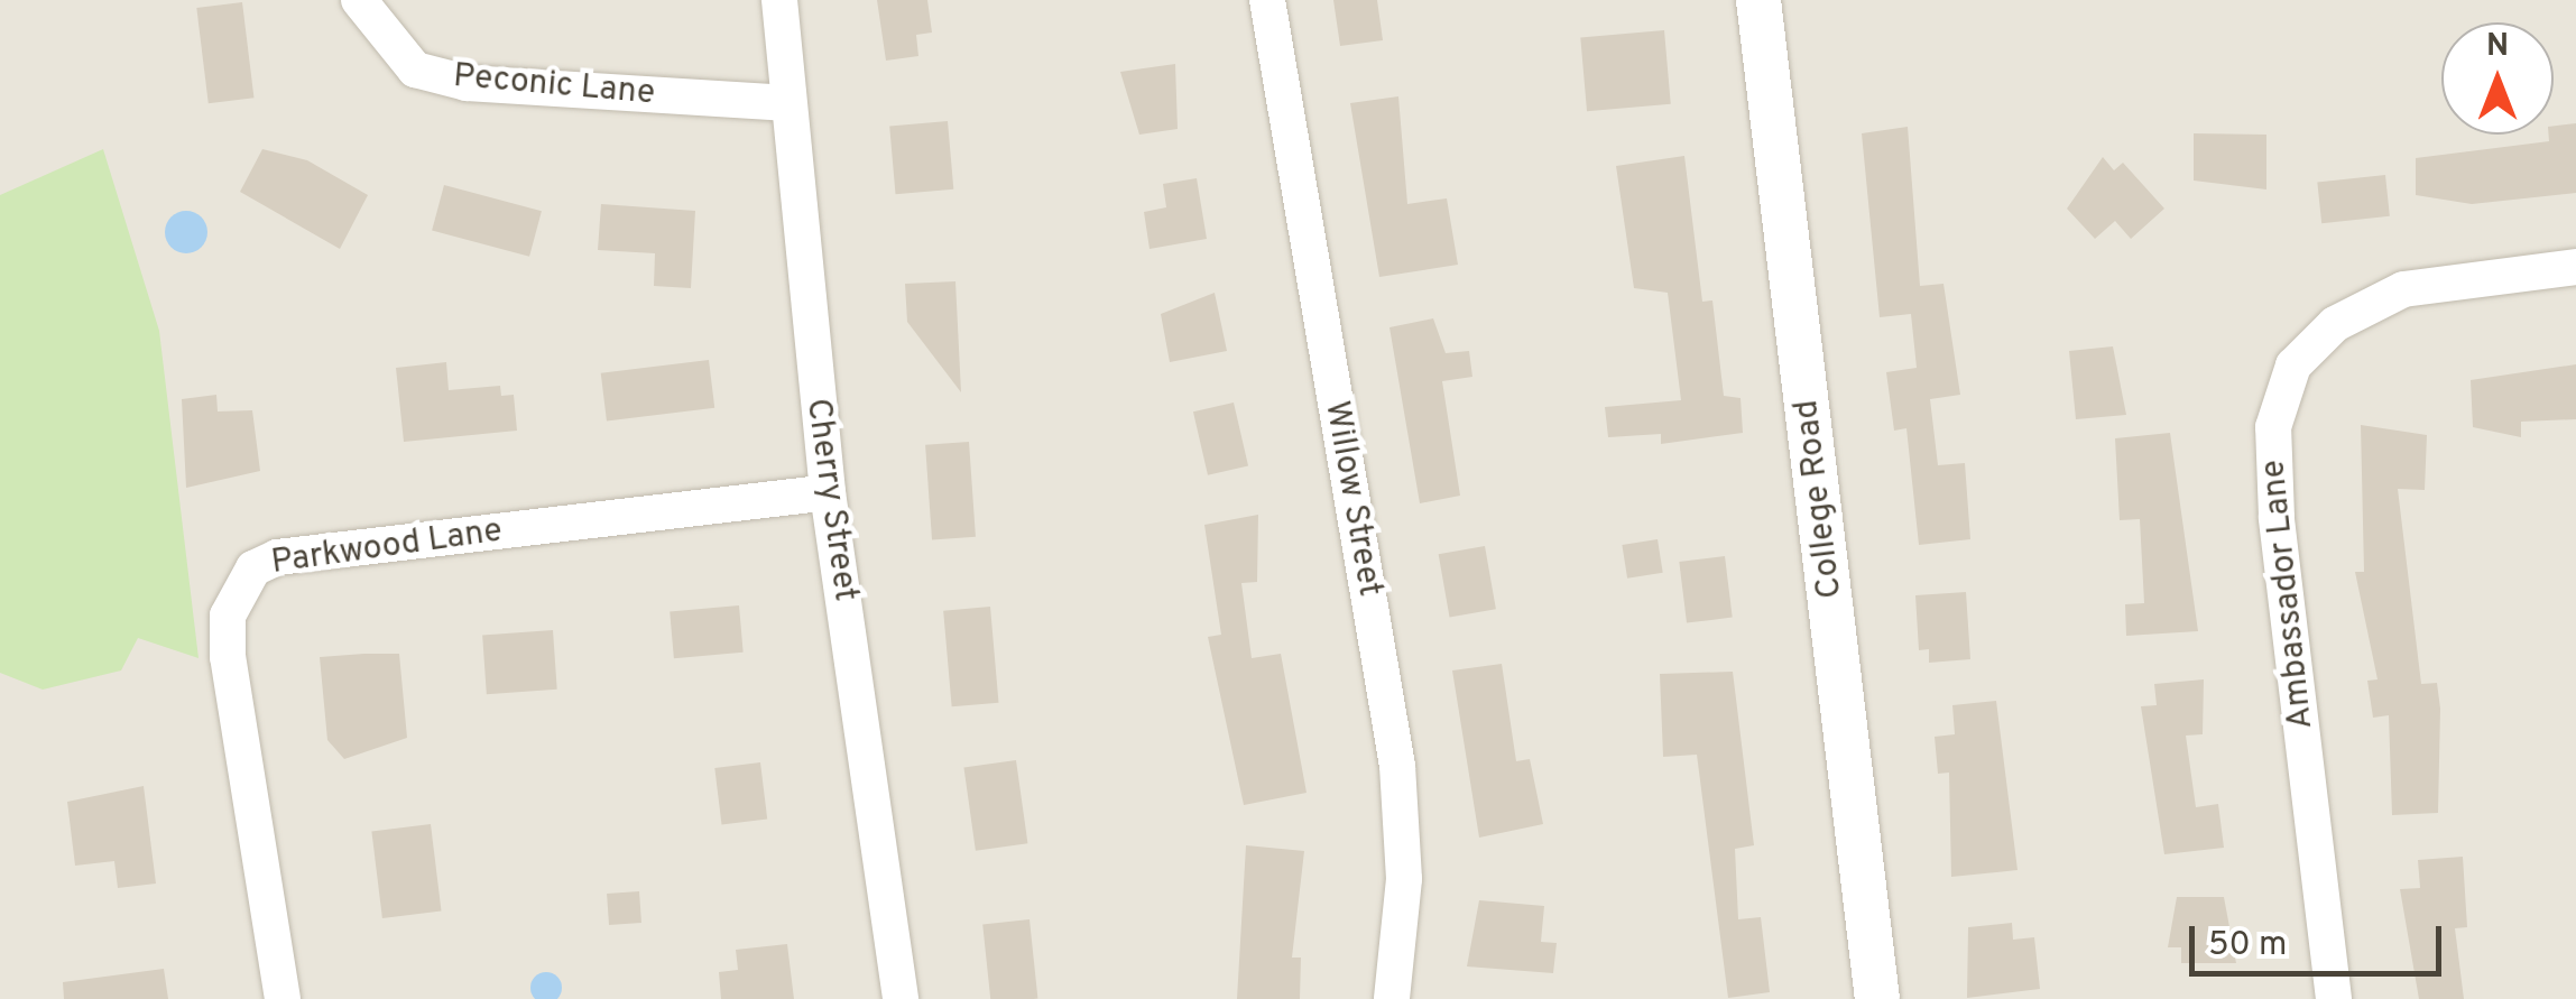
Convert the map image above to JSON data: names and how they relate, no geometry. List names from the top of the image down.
{
  "streets": {
    "street": [
      "Peconic Lane",
      "Willow Street",
      "College Road",
      "Cherry Street",
      "Parkwood Lane",
      "Ambassador Lane"
    ]
  },
  "crossings": [
    ["Peconic Lane", "Cherry Street"],
    ["Cherry Street", "Parkwood Lane"]
  ],
  "scale_bar": "50 m",
  "north": "top"
}
